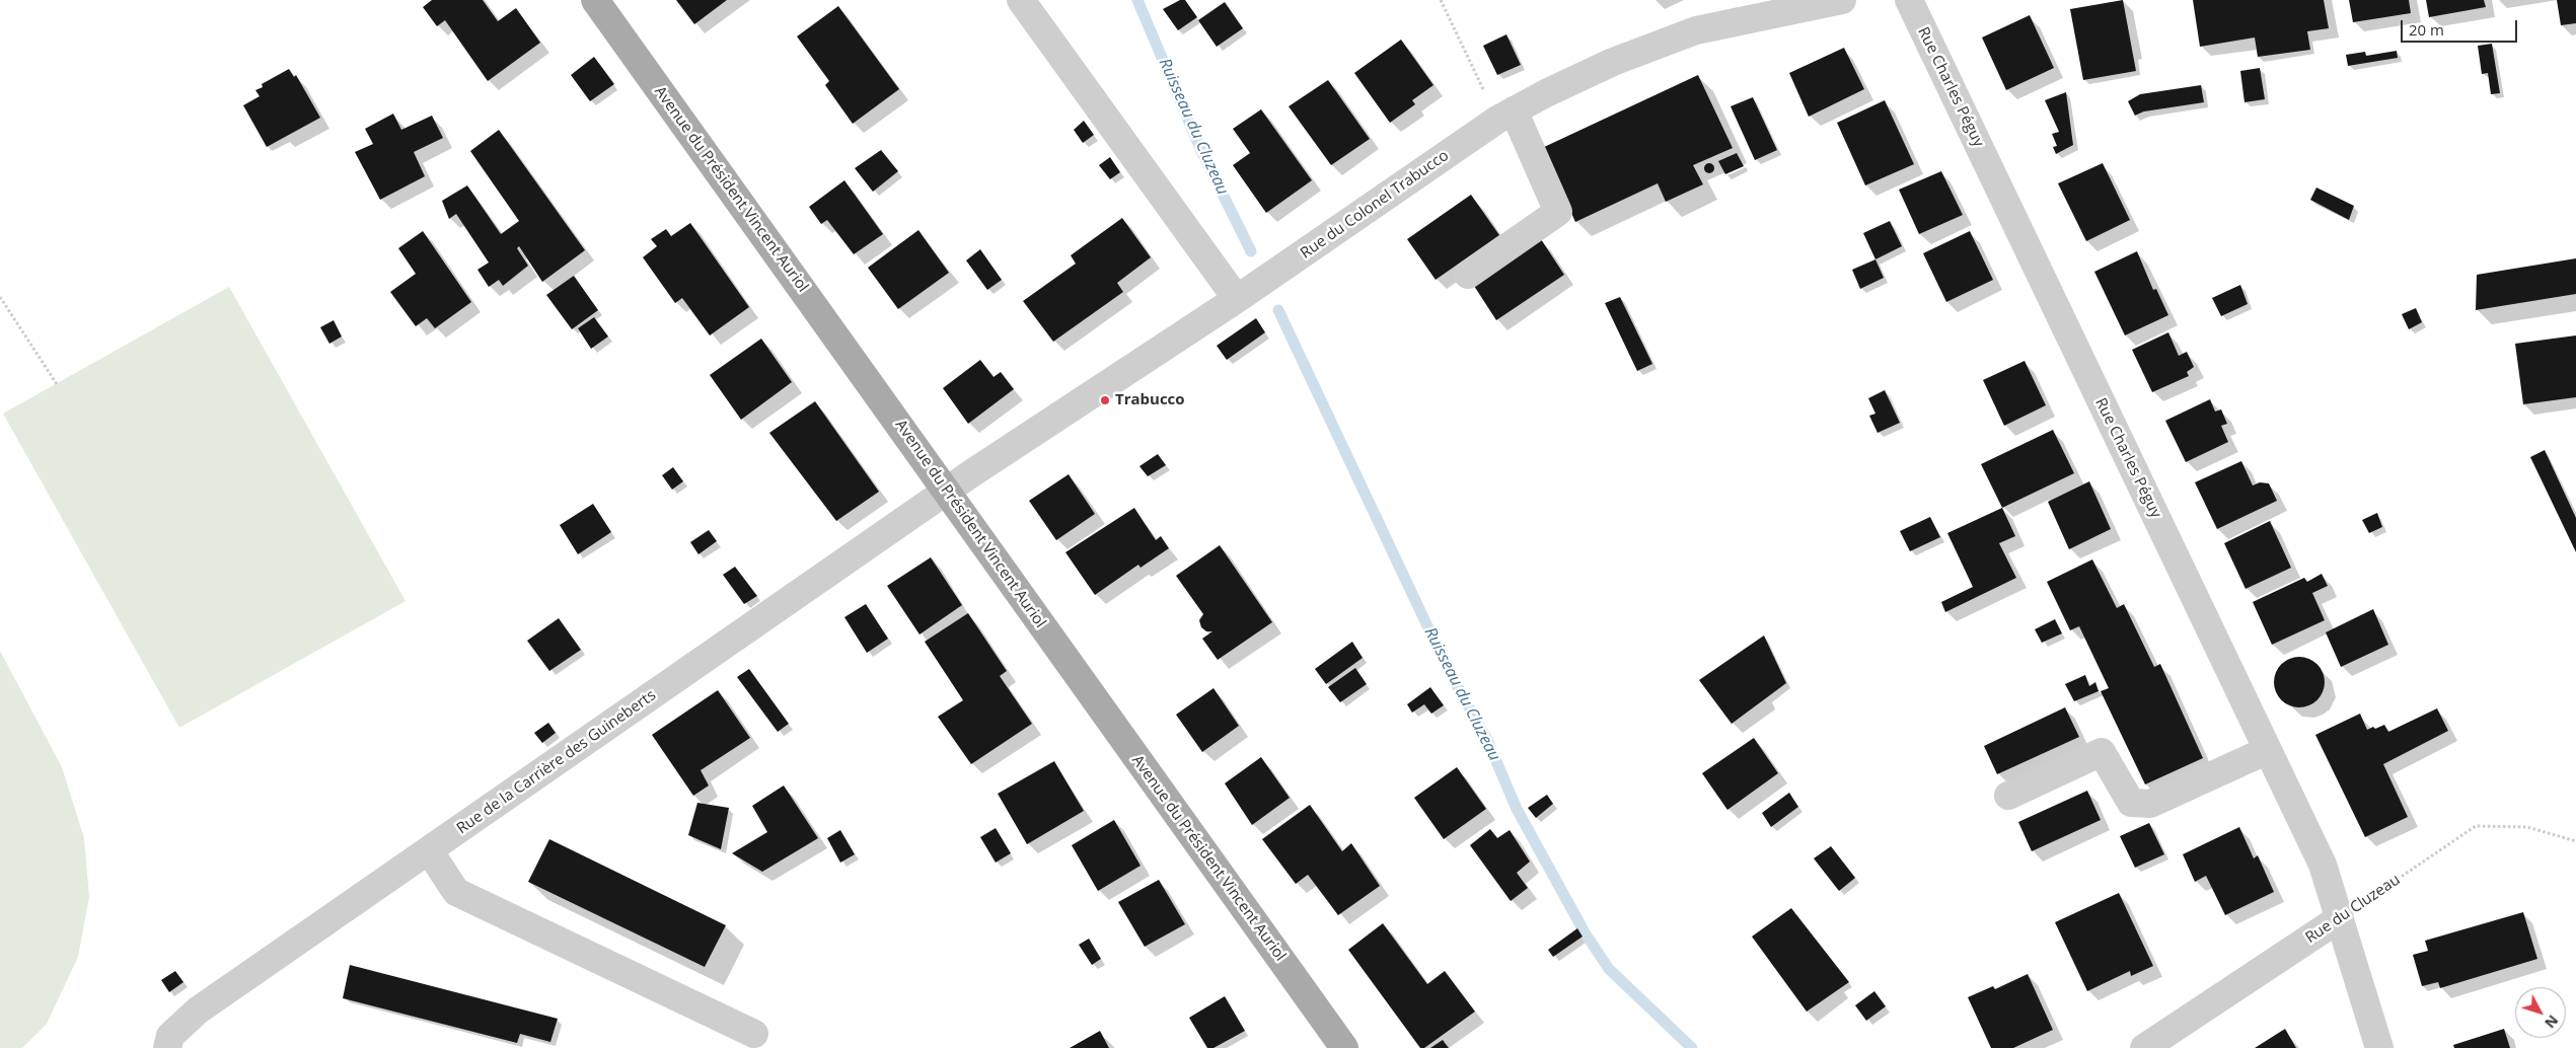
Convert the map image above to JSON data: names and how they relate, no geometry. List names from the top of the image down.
{
  "streets": {
    "main road": ["Avenue du Président Vincent Auriol"],
    "street": [
      "Rue Charles Péguy",
      "Rue du Colonel Trabucco",
      "Rue de la Carrière des Guineberts",
      "Rue du Cluzeau"
    ]
  },
  "crossings": [
    ["Rue Charles Péguy", "Rue du Cluzeau"],
    ["Avenue du Président Vincent Auriol", "Rue du Colonel Trabucco"],
    ["Avenue du Président Vincent Auriol", "Rue de la Carrière des Guineberts"],
    ["Rue du Colonel Trabucco", "Rue de la Carrière des Guineberts"]
  ],
  "water": ["Ruisseau du Cluzeau"],
  "places": ["Trabucco"],
  "scale_bar": "20 m",
  "north": "bottom right"
}
